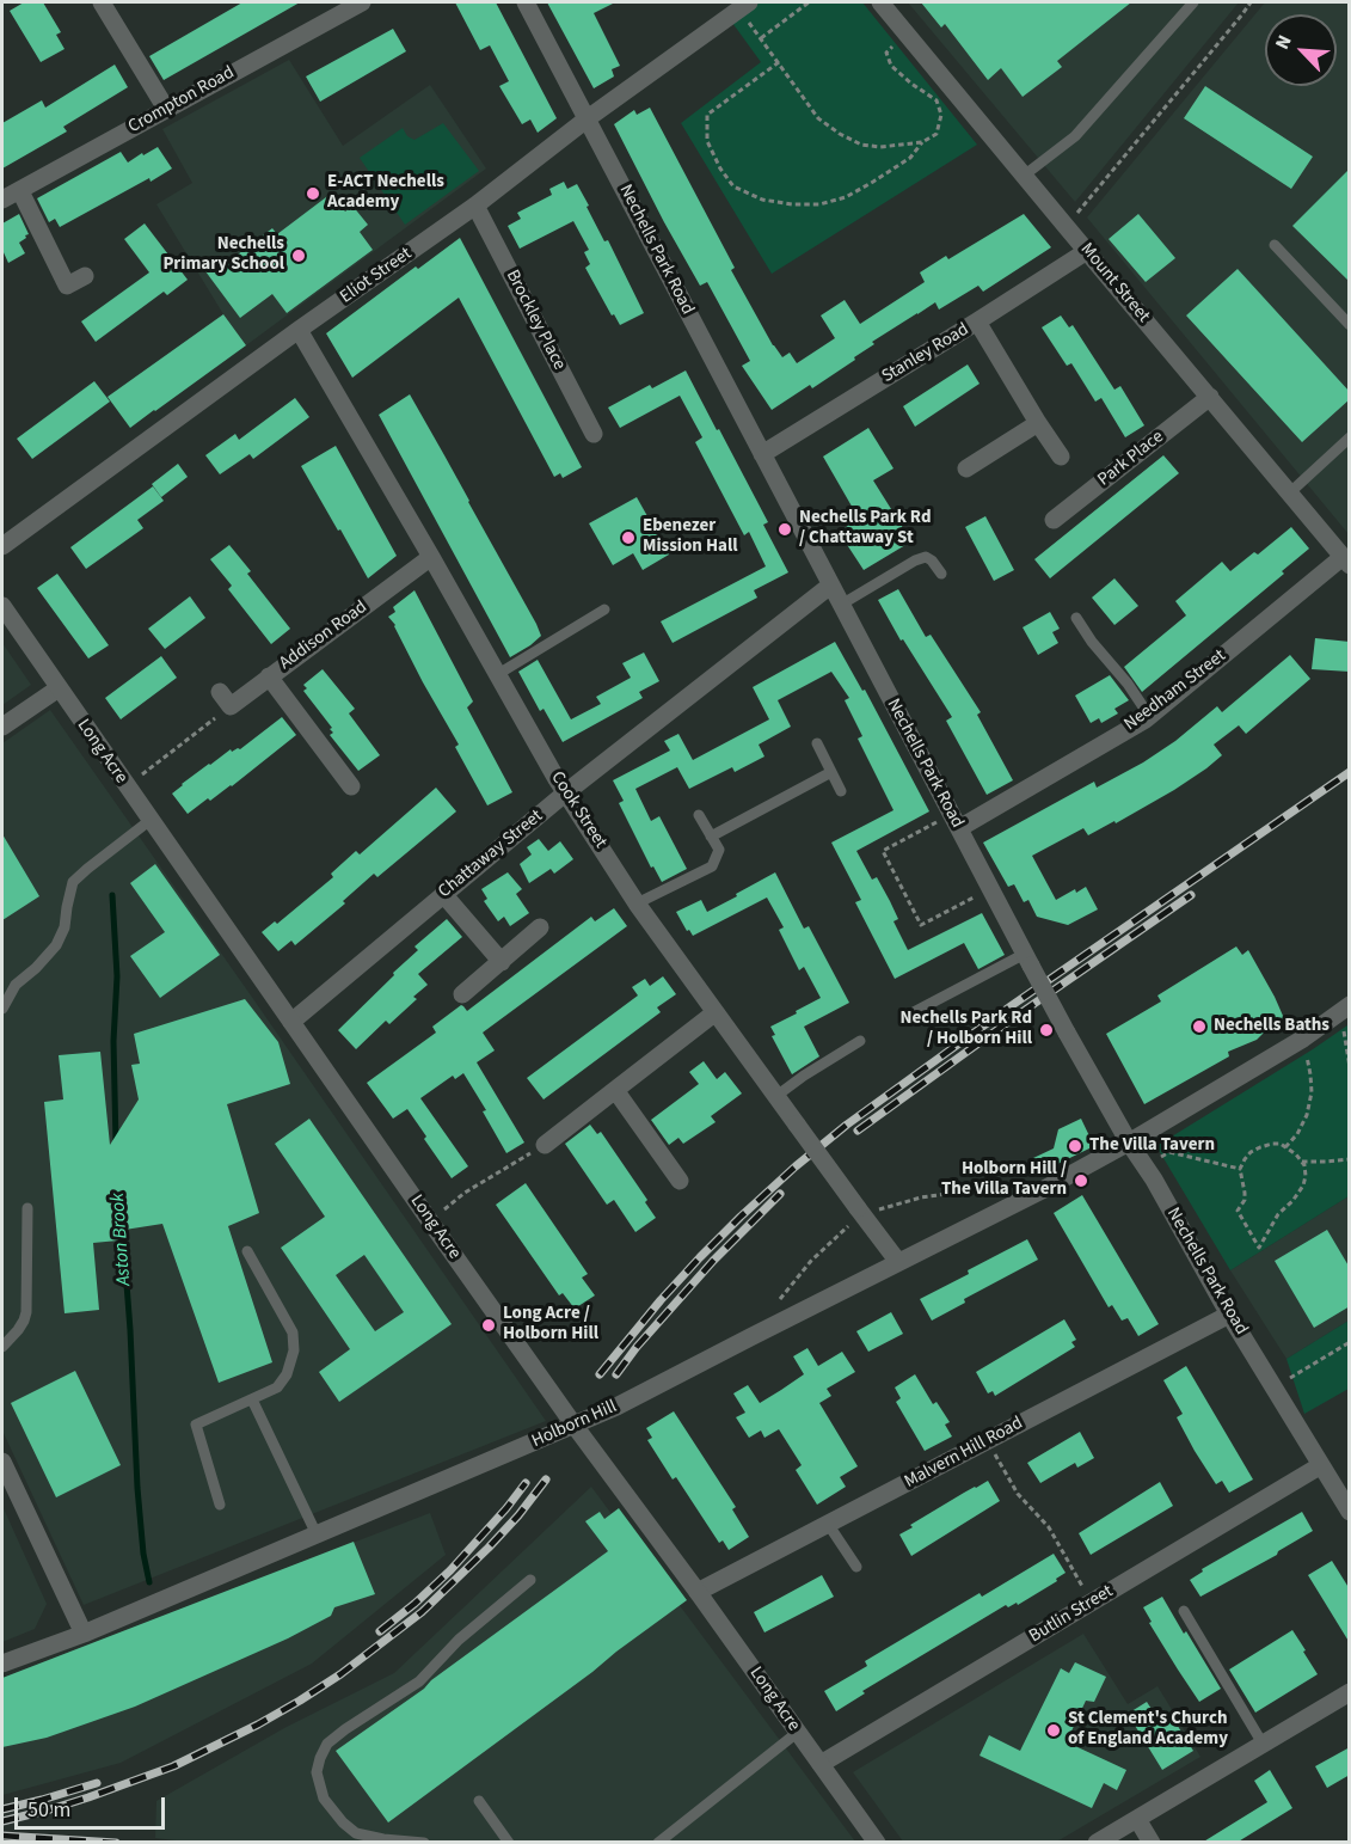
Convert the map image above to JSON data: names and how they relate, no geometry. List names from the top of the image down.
{
  "streets": {
    "street": [
      "Crompton Road",
      "Nechells Park Road",
      "Eliot Street",
      "Mount Street",
      "Brockley Place",
      "Stanley Road",
      "Park Place",
      "Addison Road",
      "Needham Street",
      "Long Acre",
      "Cook Street",
      "Chattaway Street",
      "Holborn Hill",
      "Malvern Hill Road",
      "Butlin Street"
    ]
  },
  "crossings": [
    ["Nechells Park Road", "Eliot Street"],
    ["Nechells Park Road", "Stanley Road"],
    ["Nechells Park Road", "Needham Street"],
    ["Nechells Park Road", "Chattaway Street"],
    ["Nechells Park Road", "Holborn Hill"],
    ["Nechells Park Road", "Malvern Hill Road"],
    ["Nechells Park Road", "Butlin Street"],
    ["Eliot Street", "Brockley Place"],
    ["Eliot Street", "Cook Street"],
    ["Mount Street", "Stanley Road"],
    ["Mount Street", "Park Place"],
    ["Mount Street", "Needham Street"],
    ["Addison Road", "Cook Street"],
    ["Long Acre", "Chattaway Street"],
    ["Long Acre", "Holborn Hill"],
    ["Long Acre", "Malvern Hill Road"],
    ["Long Acre", "Butlin Street"],
    ["Cook Street", "Chattaway Street"],
    ["Cook Street", "Holborn Hill"]
  ],
  "water": ["Aston Brook"],
  "places": [
    "E-ACT Nechells Academy",
    "Nechells Primary School",
    "Nechells Park Rd / Chattaway St",
    "Ebenezer Mission Hall",
    "Nechells Baths",
    "Nechells Park Rd / Holborn Hill",
    "The Villa Tavern",
    "Holborn Hill / The Villa Tavern",
    "Long Acre / Holborn Hill",
    "St Clement's Church of England Academy"
  ],
  "scale_bar": "50 m",
  "north": "top left"
}
